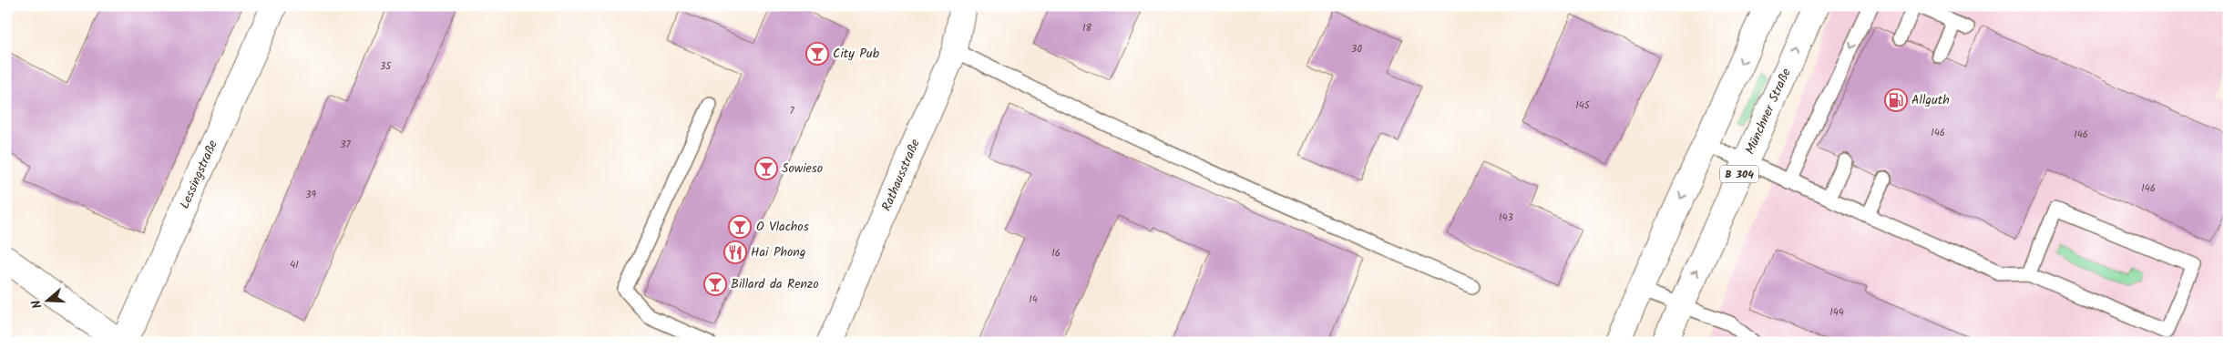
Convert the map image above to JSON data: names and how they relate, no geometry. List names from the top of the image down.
{
  "streets": {
    "street": [
      "Münchner Straße",
      "Lessingstraße",
      "B 304",
      "Rathausstraße"
    ]
  },
  "places": {
    "bar": [
      "City Pub",
      "Sowieso",
      "O Vlachos",
      "Billard da Renzo"
    ],
    "fuel station": ["Allguth"],
    "restaurant": ["Hai Phong"]
  },
  "house_numbers": [
    "18",
    "30",
    "35",
    "145",
    "7",
    "146",
    "146",
    "37",
    "146",
    "39",
    "143",
    "16",
    "41",
    "14",
    "144"
  ],
  "north": "left"
}
